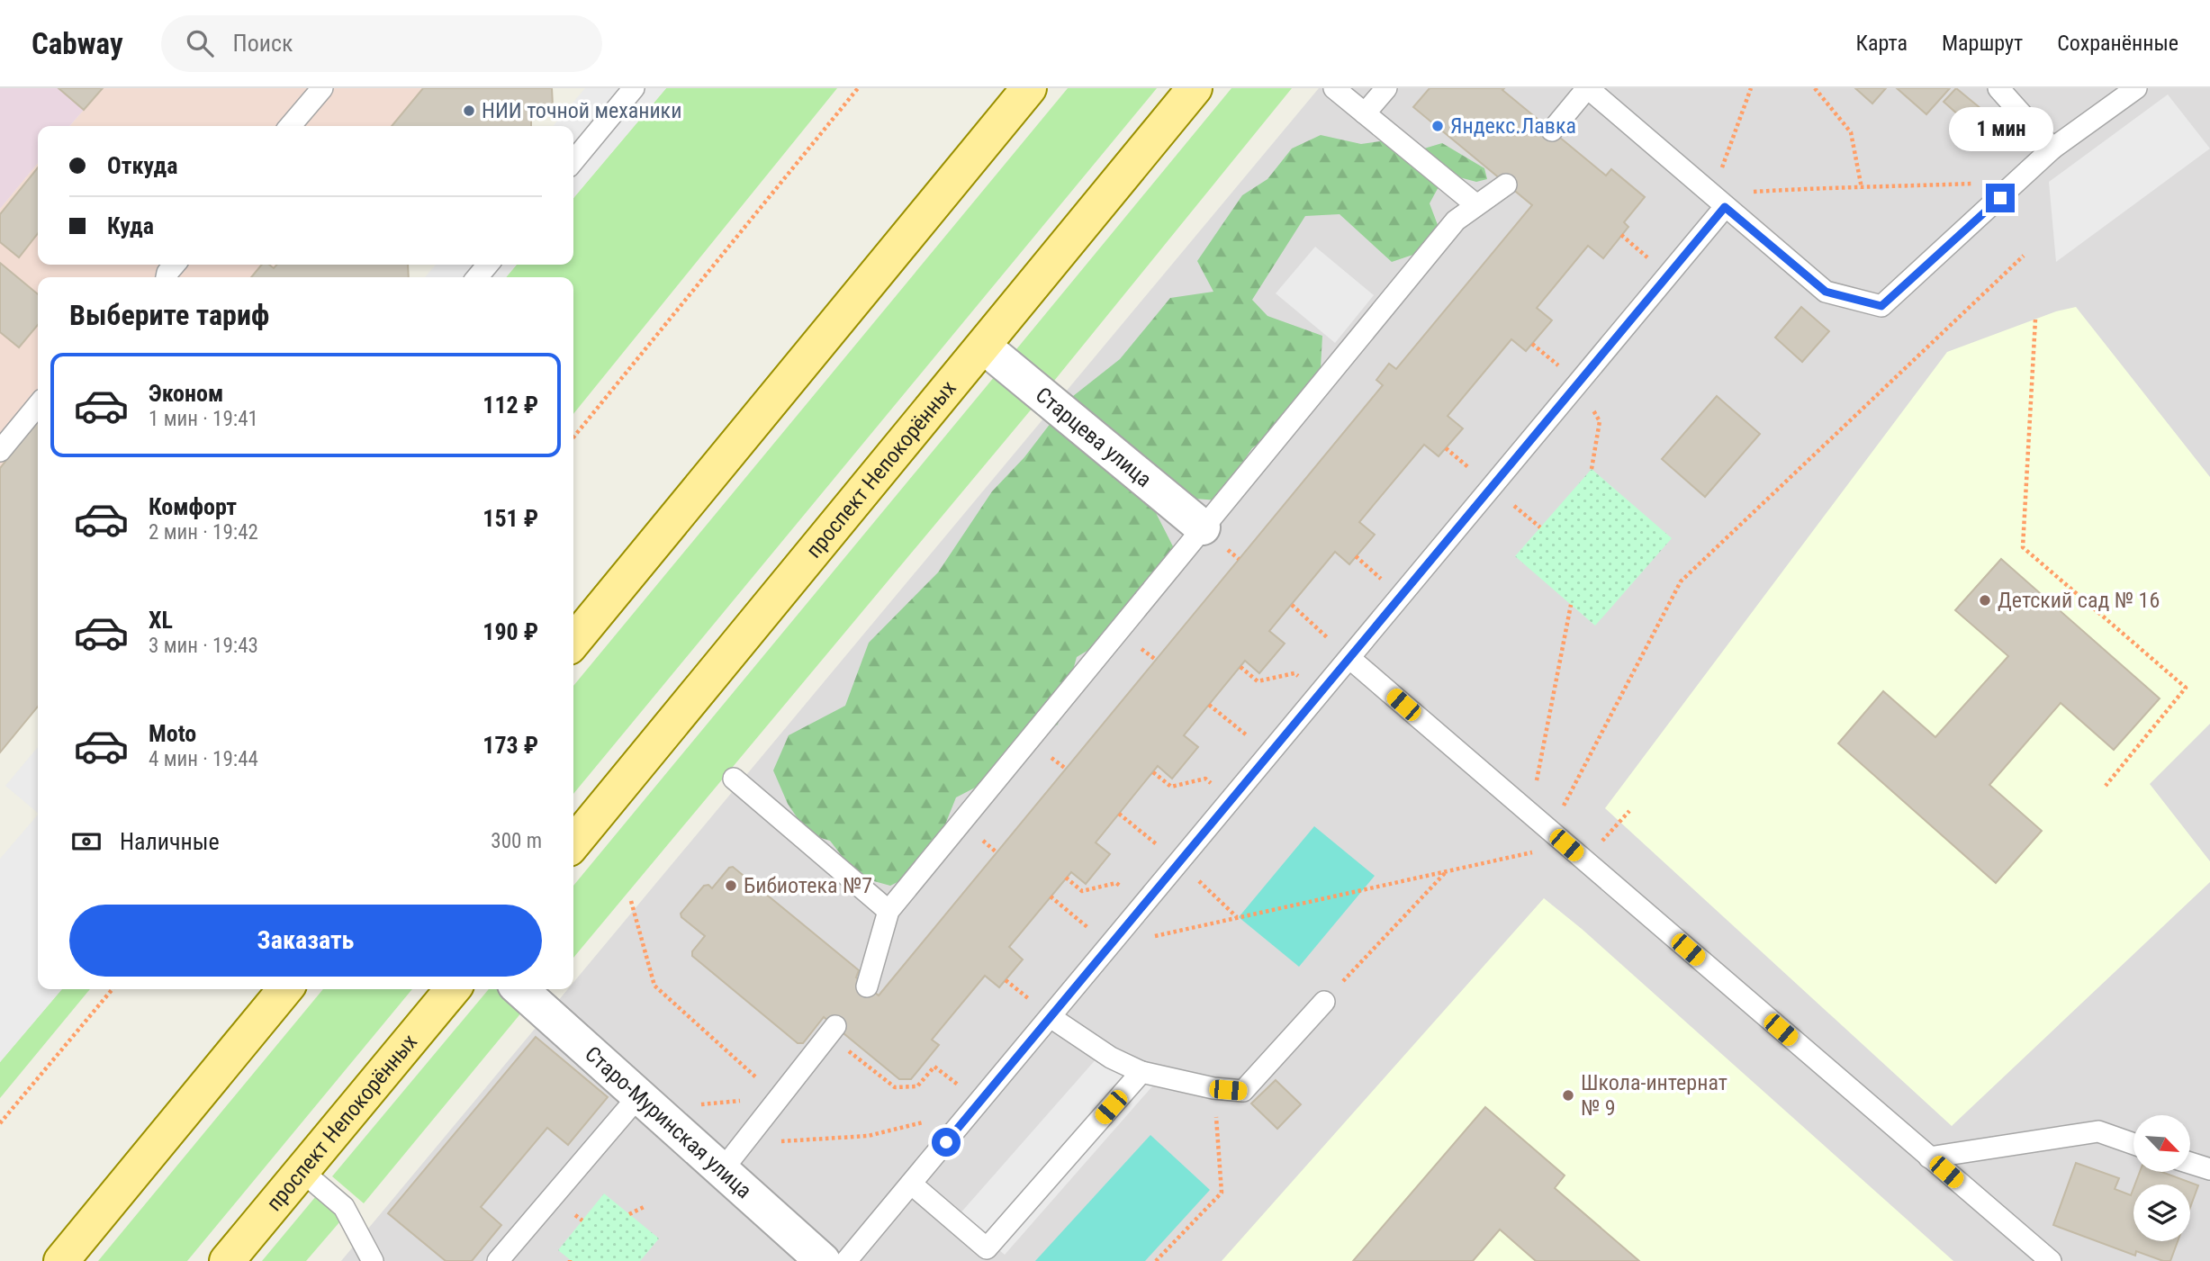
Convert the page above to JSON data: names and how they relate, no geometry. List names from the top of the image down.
{
  "streets": {
    "main road": ["проспект Непокорённых"],
    "street": ["Старцева улица", "Старо-Муринская улица"]
  },
  "crossings": [
    ["Старцева улица", "проспект Непокорённых"]
  ],
  "places": [
    "НИИ точной механики",
    "Яндекс.Лавка",
    "Детский сад № 16",
    "Бибиотека №7",
    "Школа-интернат № 9"
  ],
  "north": "bottom right",
  "page": {
    "header": "Cabway",
    "search": "Поиск",
    "nav": ["Карта", "Маршрут", "Сохранённые"],
    "bubble": "1 мин",
    "banner": ["Откуда", "Куда"],
    "heading": "Выберите тариф",
    "list": [
      {
        "name": "Эконом",
        "note": "1 мин · 19:41",
        "value": "112 ₽"
      },
      {
        "name": "Комфорт",
        "note": "2 мин · 19:42",
        "value": "151 ₽"
      },
      {
        "name": "XL",
        "note": "3 мин · 19:43",
        "value": "190 ₽"
      },
      {
        "name": "Moto",
        "note": "4 мин · 19:44",
        "value": "173 ₽"
      }
    ],
    "pay": ["Наличные", "300 m"],
    "buttons": "Заказать"
  }
}
